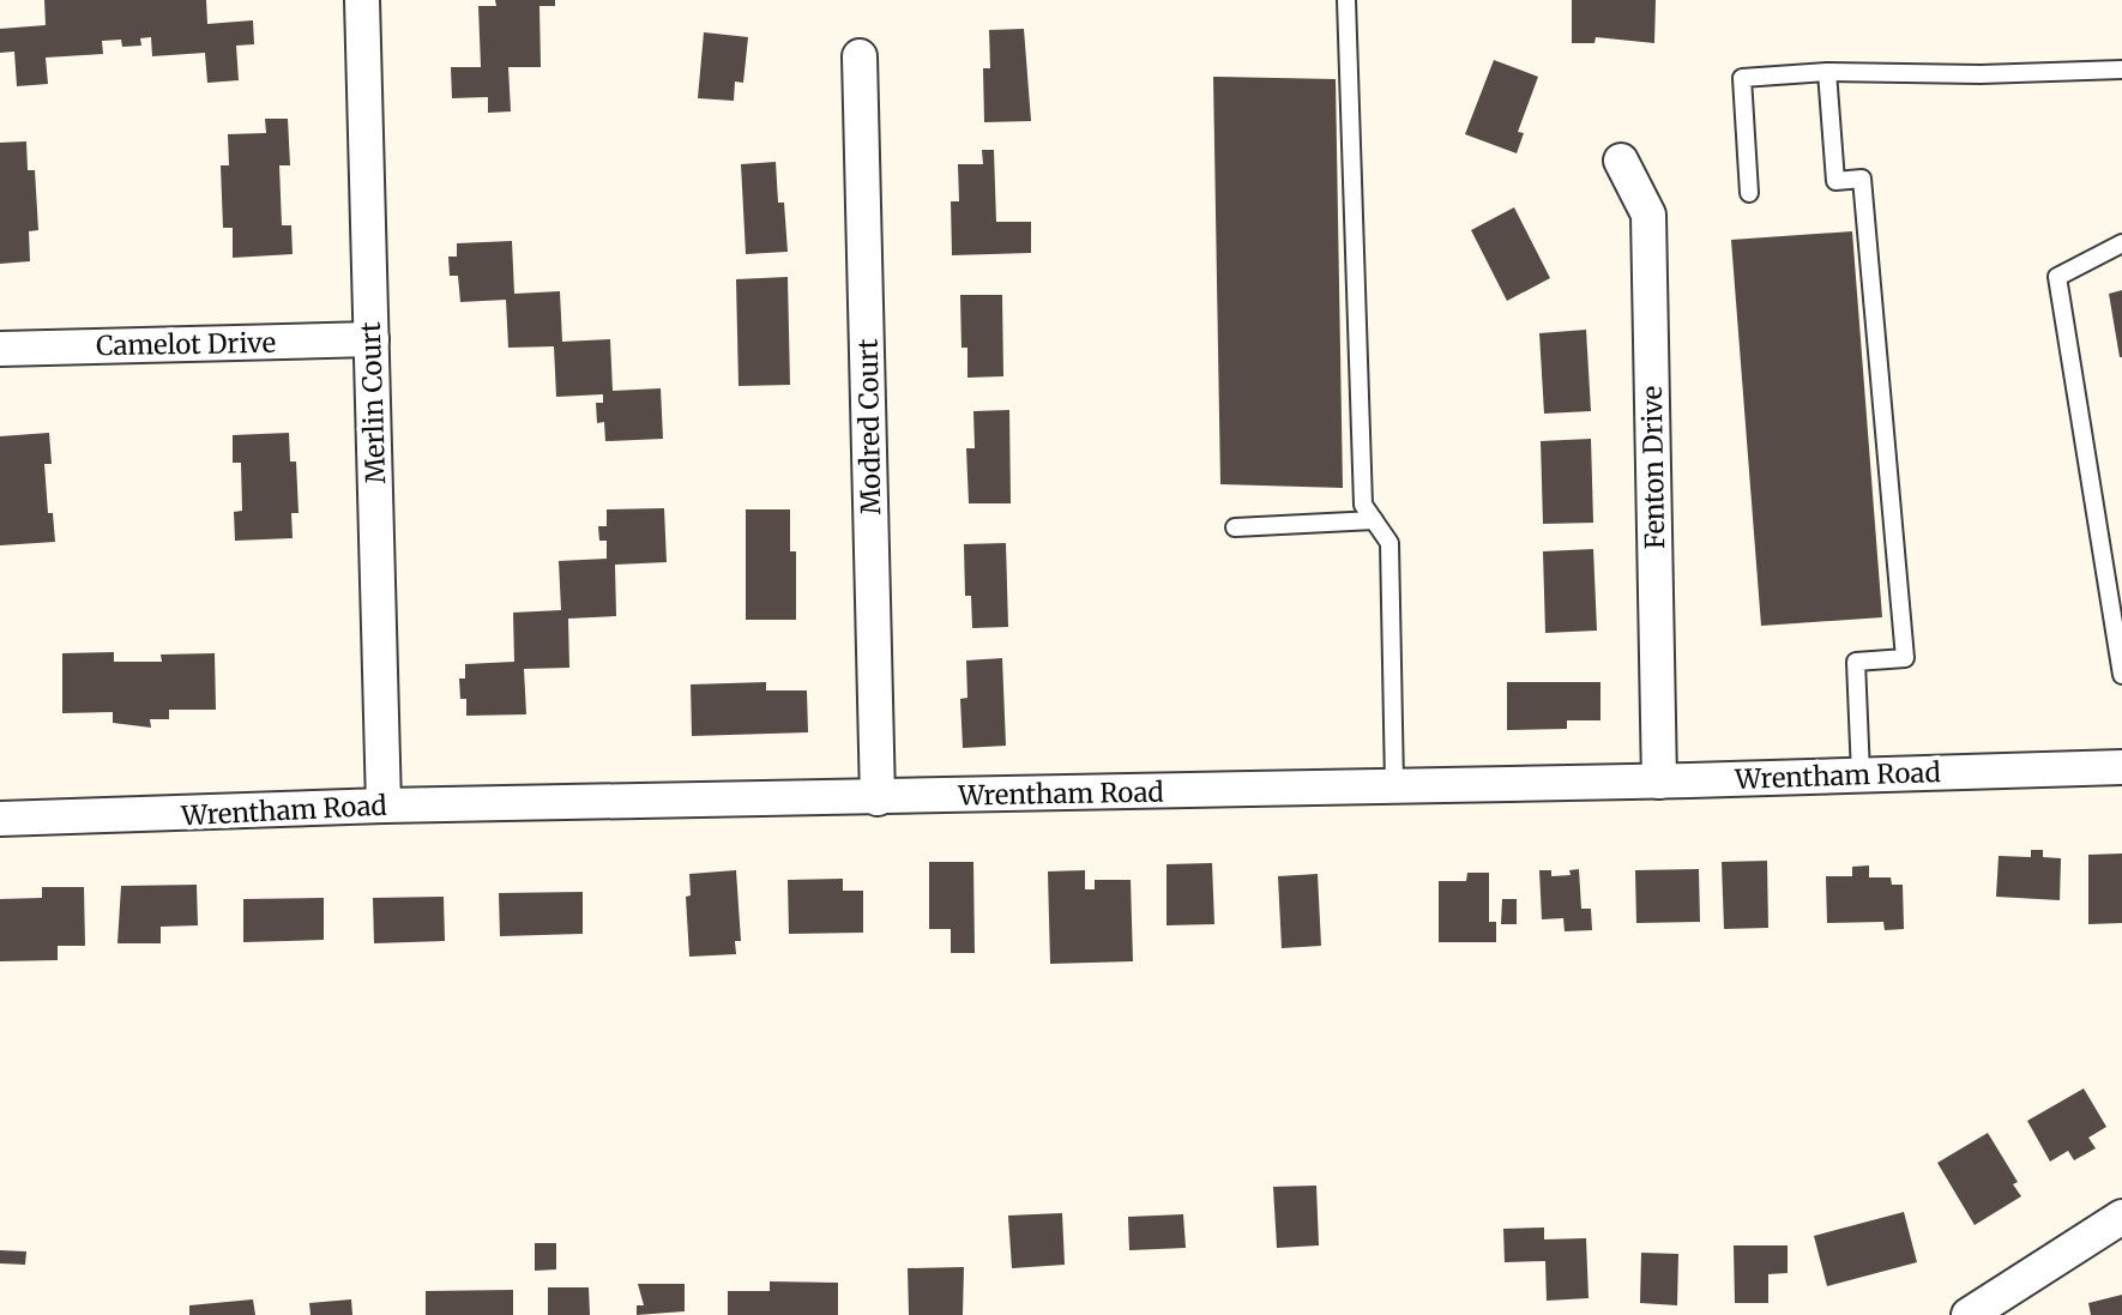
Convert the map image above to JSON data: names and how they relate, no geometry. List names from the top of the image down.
{
  "streets": {
    "street": [
      "Camelot Drive",
      "Merlin Court",
      "Modred Court",
      "Fenton Drive",
      "Wrentham Road"
    ]
  },
  "crossings": [
    ["Camelot Drive", "Merlin Court"],
    ["Merlin Court", "Wrentham Road"],
    ["Modred Court", "Wrentham Road"],
    ["Fenton Drive", "Wrentham Road"]
  ]
}
